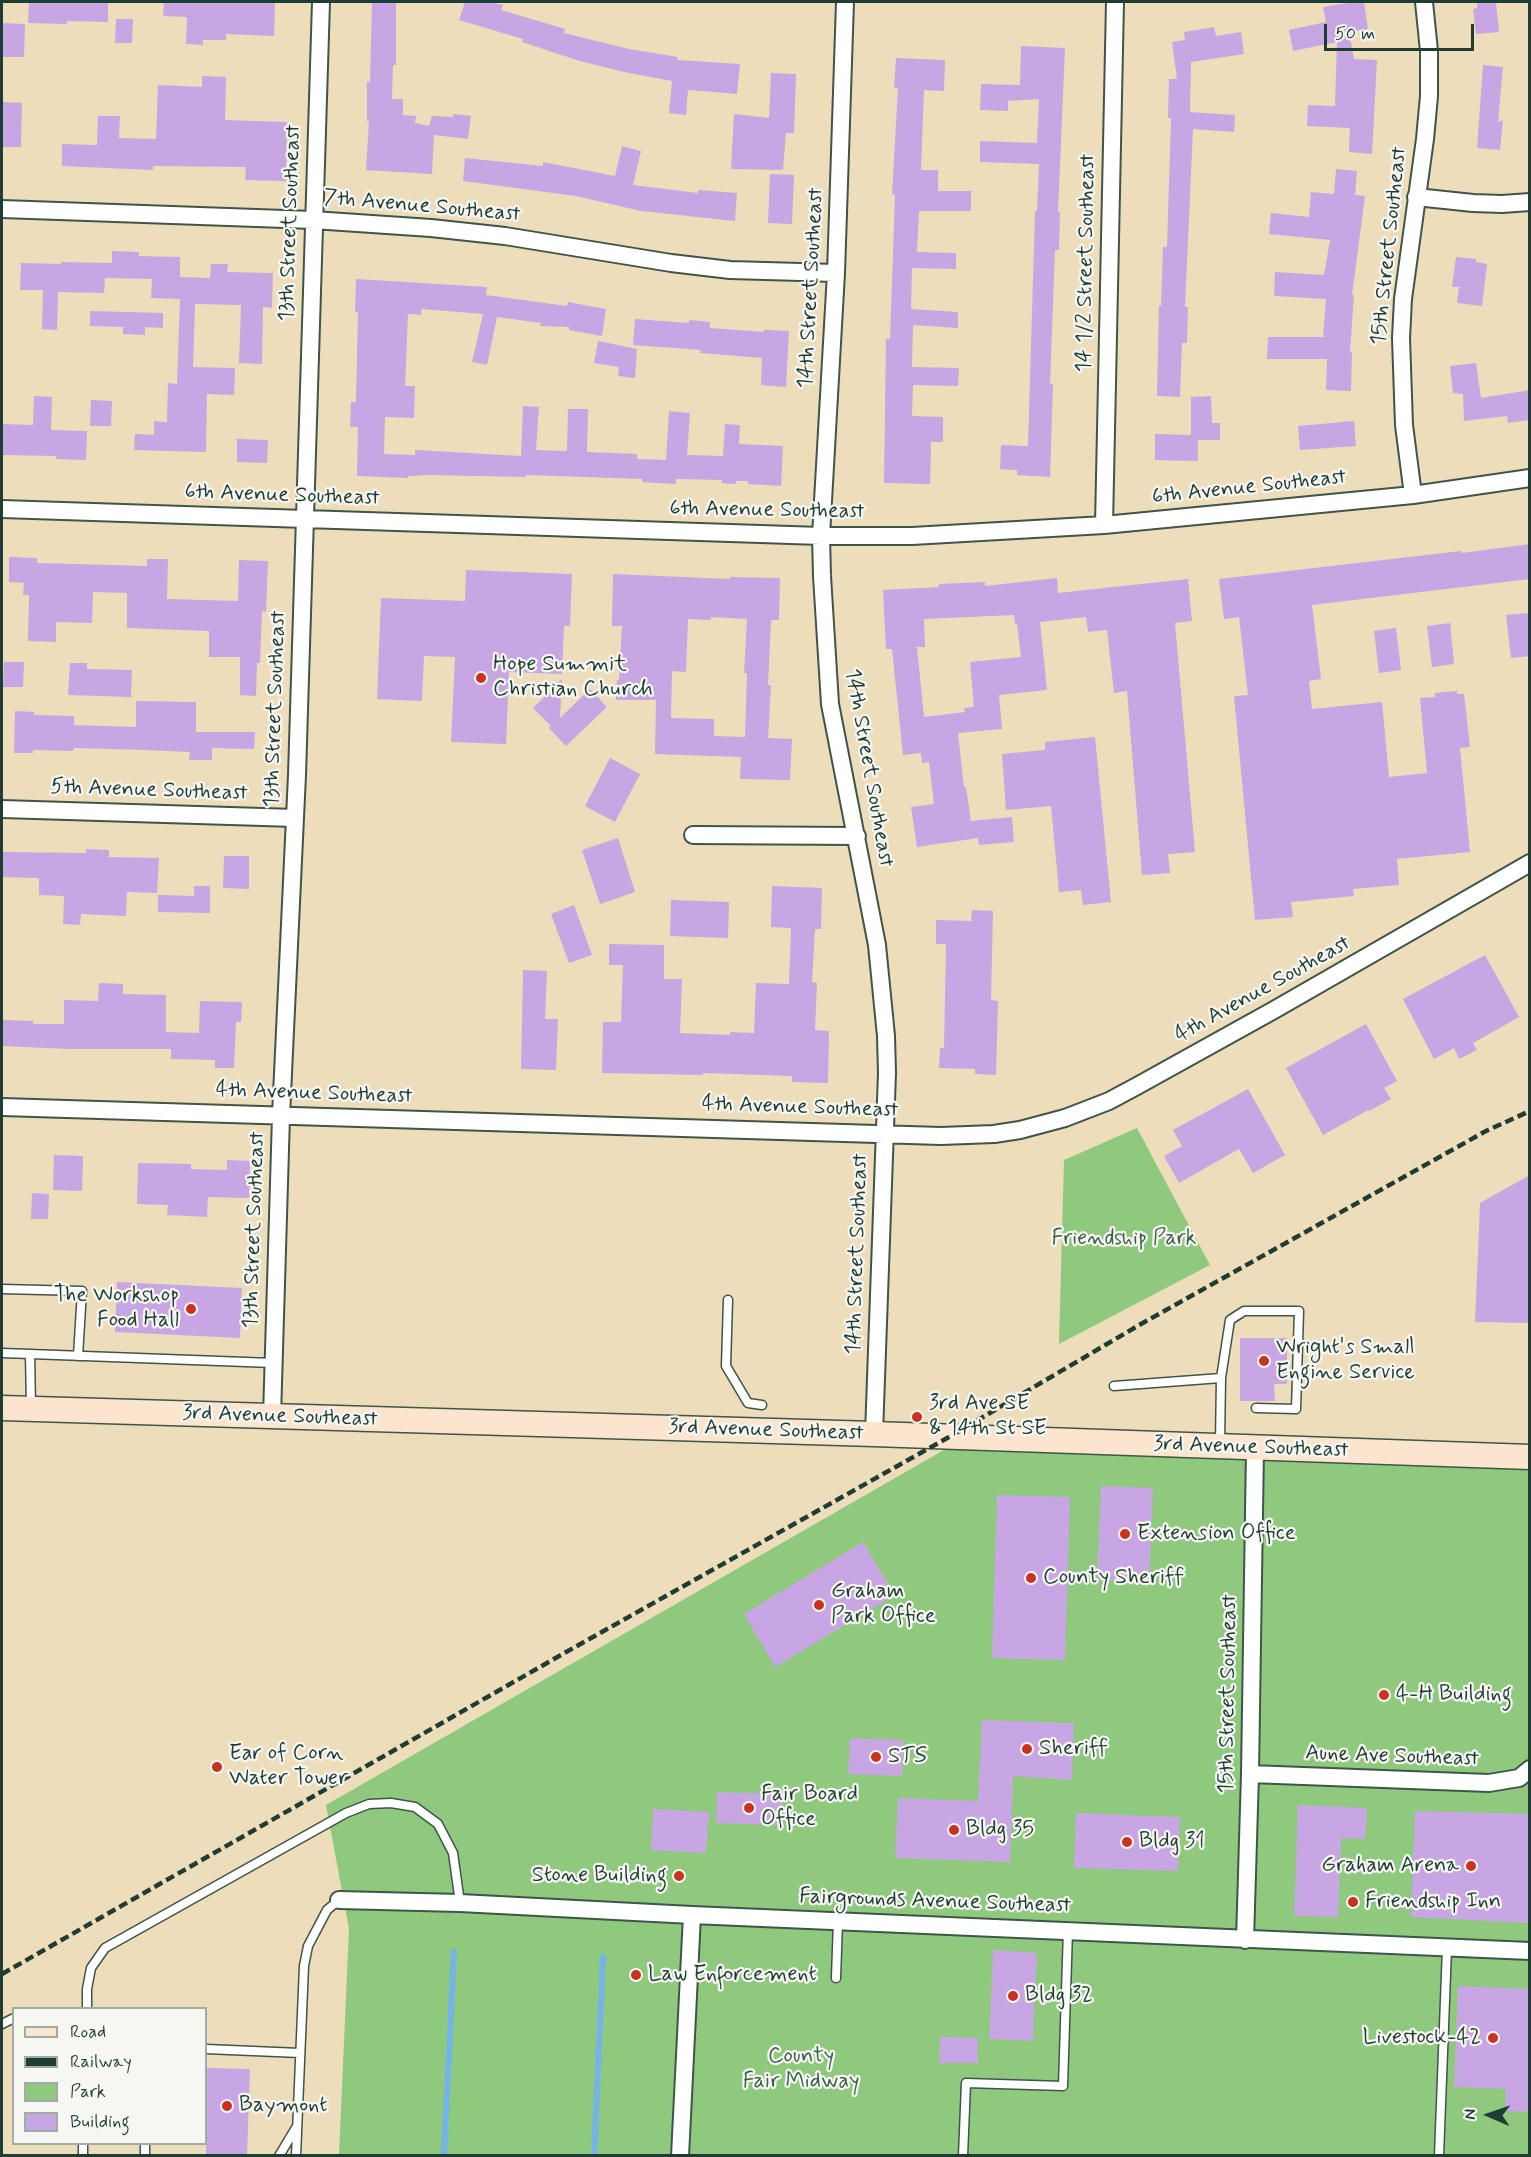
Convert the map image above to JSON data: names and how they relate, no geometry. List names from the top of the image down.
{
  "streets": {
    "main road": ["3rd Avenue Southeast"],
    "street": [
      "7th Avenue Southeast",
      "13th Street Southeast",
      "15th Street Southeast",
      "14 1/2 Street Southeast",
      "14th Street Southeast",
      "6th Avenue Southeast",
      "5th Avenue Southeast",
      "4th Avenue Southeast",
      "Aune Ave Southeast",
      "Fairgrounds Avenue Southeast"
    ]
  },
  "crossings": [
    ["7th Avenue Southeast", "13th Street Southeast"],
    ["7th Avenue Southeast", "14th Street Southeast"],
    ["13th Street Southeast", "6th Avenue Southeast"],
    ["13th Street Southeast", "5th Avenue Southeast"],
    ["13th Street Southeast", "4th Avenue Southeast"],
    ["13th Street Southeast", "3rd Avenue Southeast"],
    ["15th Street Southeast", "6th Avenue Southeast"],
    ["15th Street Southeast", "3rd Avenue Southeast"],
    ["15th Street Southeast", "Aune Ave Southeast"],
    ["15th Street Southeast", "Fairgrounds Avenue Southeast"],
    ["14 1/2 Street Southeast", "6th Avenue Southeast"],
    ["14th Street Southeast", "6th Avenue Southeast"],
    ["14th Street Southeast", "4th Avenue Southeast"],
    ["14th Street Southeast", "3rd Avenue Southeast"]
  ],
  "parks": ["Friendship Park", "County Fair Midway"],
  "places": [
    "Hope Summit Christian Church",
    "The Workshop Food Hall",
    "Wright's Small Engine Service",
    "3rd Ave SE & 14th St SE",
    "Extension Office",
    "County Sheriff",
    "Graham Park Office",
    "4-H Building",
    "Sheriff",
    "STS",
    "Ear of Corn Water Tower",
    "Fair Board Office",
    "Bldg 35",
    "Bldg 31",
    "Graham Arena",
    "Stone Building",
    "Friendship Inn",
    "Law Enforcement",
    "Bldg 32",
    "Livestock-42",
    "Baymont"
  ],
  "legend": [
    "Road",
    "Railway",
    "Park",
    "Building"
  ],
  "scale_bar": "50 m",
  "north": "left"
}
